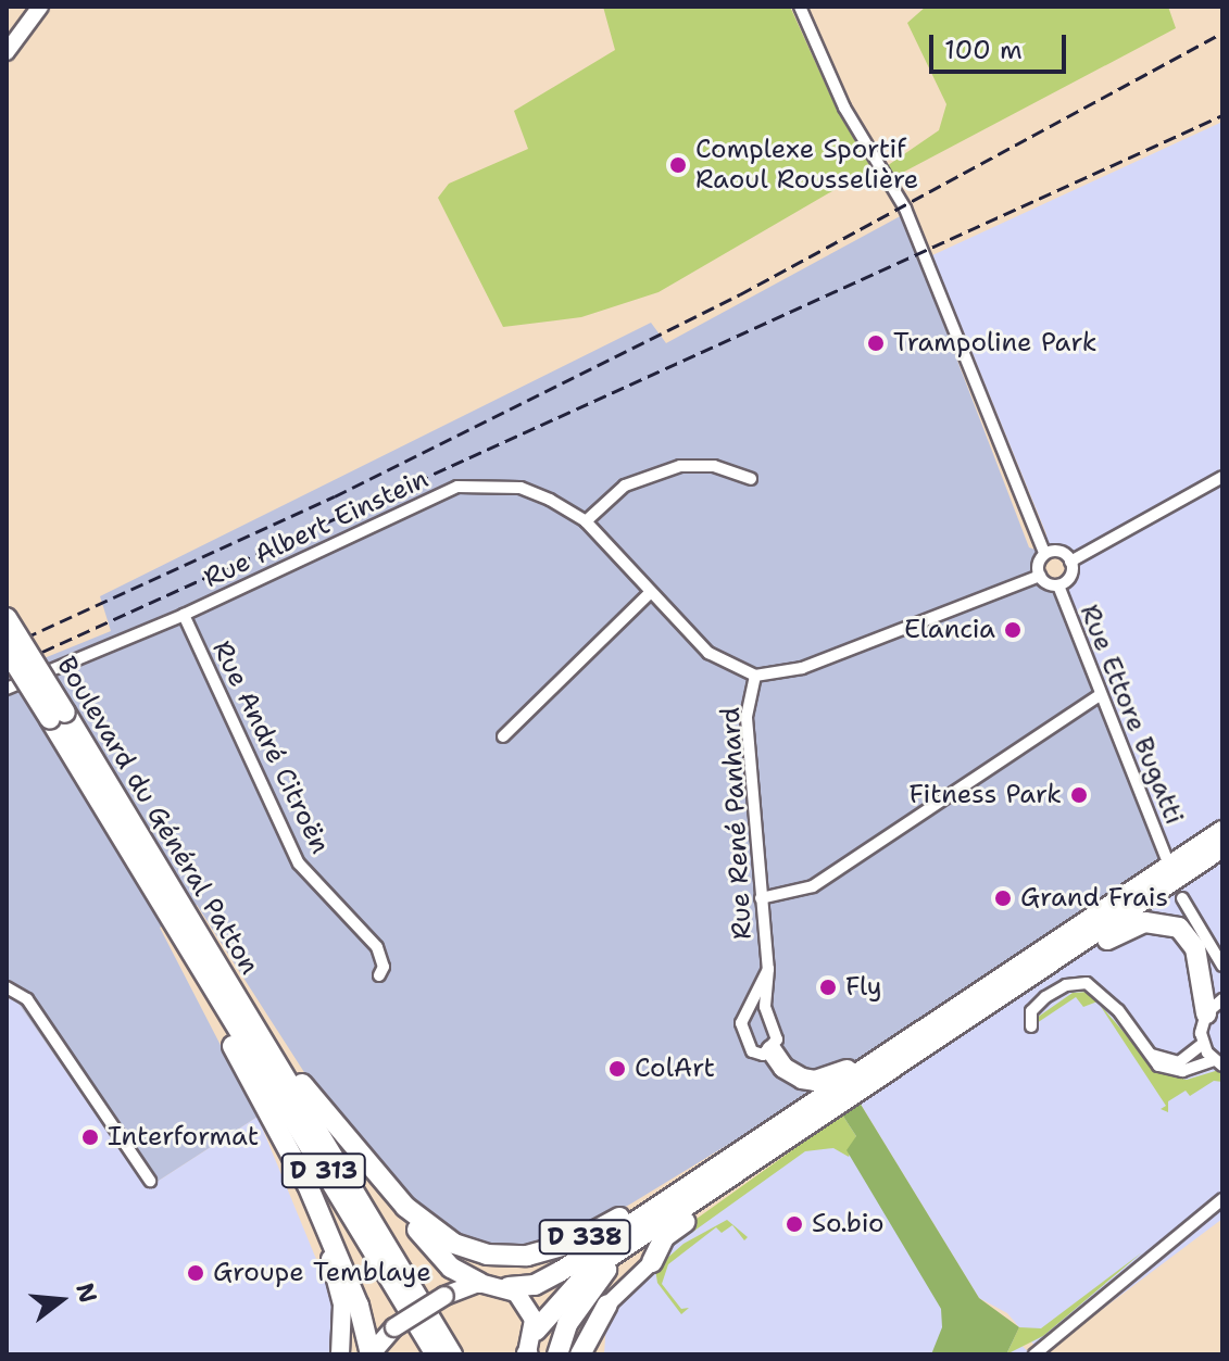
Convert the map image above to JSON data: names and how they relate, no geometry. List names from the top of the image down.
{
  "streets": {
    "highway": ["Boulevard du Général Patton", "D 313", "D 338"],
    "street": [
      "Rue Albert Einstein",
      "Rue Ettore Bugatti",
      "Rue André Citroën",
      "Rue René Panhard"
    ]
  },
  "crossings": [
    ["Rue Albert Einstein", "Rue André Citroën"],
    ["Rue Albert Einstein", "Rue René Panhard"],
    ["Boulevard du Général Patton", "D 313"],
    ["Boulevard du Général Patton", "D 338"],
    ["D 313", "D 338"]
  ],
  "places": [
    "Complexe Sportif Raoul Rousselière",
    "Trampoline Park",
    "Elancia",
    "Fitness Park",
    "Grand Frais",
    "Fly",
    "ColArt",
    "Interformat",
    "So.bio",
    "Groupe Temblaye"
  ],
  "scale_bar": "100 m",
  "north": "right"
}
